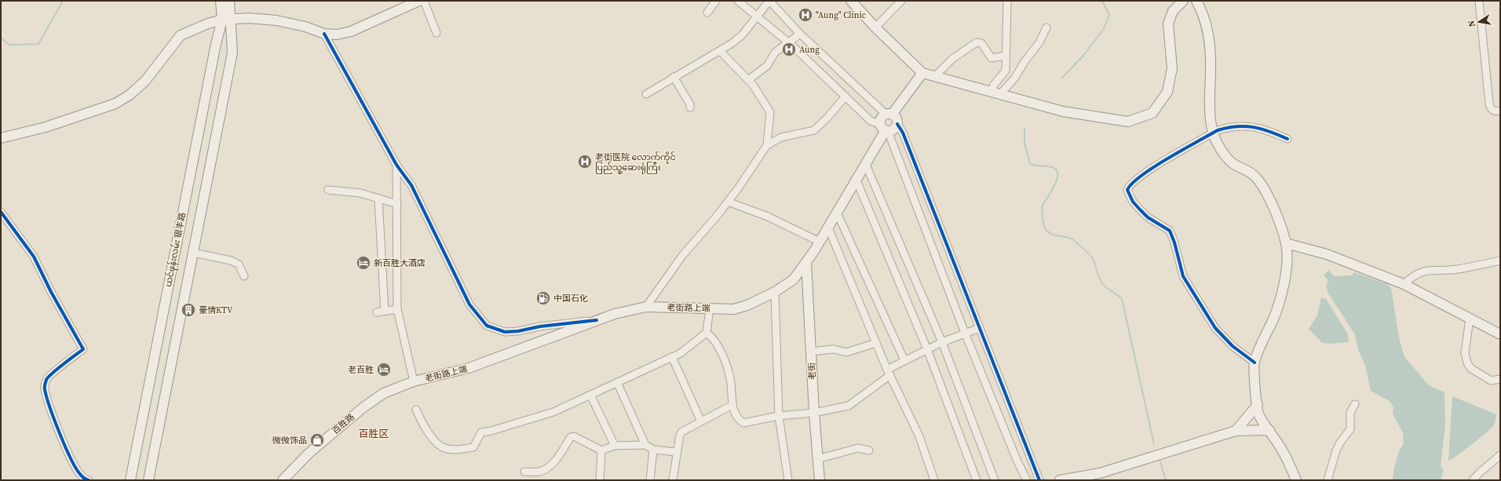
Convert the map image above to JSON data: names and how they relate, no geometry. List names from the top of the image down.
{
  "streets": {
    "main road": [
      "ယင်ဖုန်းလမ်း 银丰路",
      "老街路上端",
      "老街",
      "百胜路"
    ]
  },
  "crossings": [
    ["老街路上端", "老街"],
    ["老街路上端", "百胜路"]
  ],
  "districts": ["百胜区"],
  "places": {
    "hospital": ["\"Aung\" Clinic", "Aung", "老街医院 လောက်ကိုင် ပြည်သူ့ဆေးရုံကြီး"],
    "hotel": ["新百胜大酒店", "老百胜"],
    "fuel station": ["中国石化"],
    "building": ["豪情KTV"],
    "shop": ["微微饰品"]
  },
  "north": "left"
}
